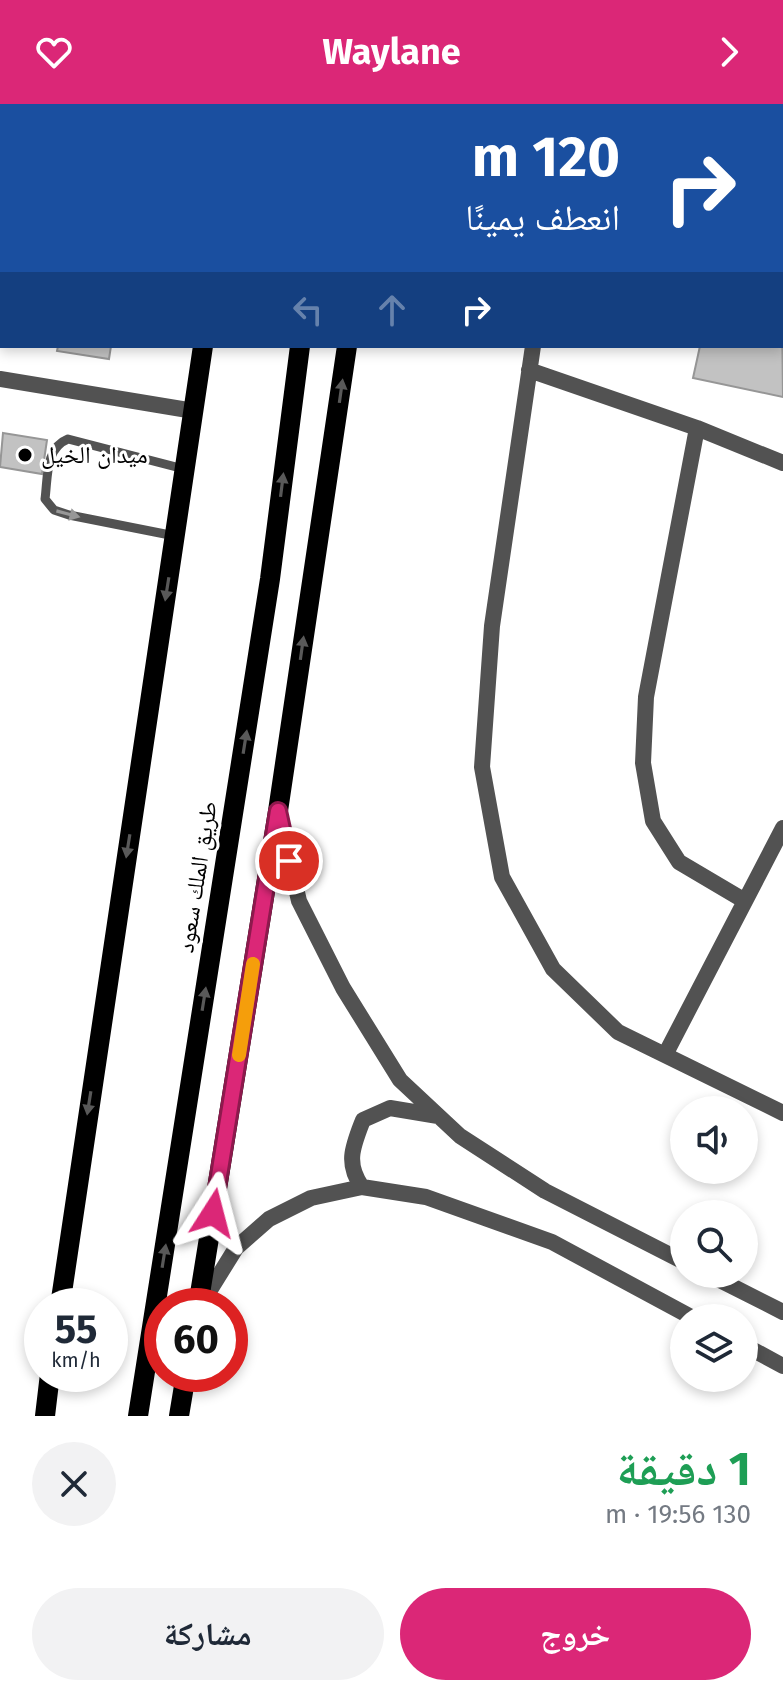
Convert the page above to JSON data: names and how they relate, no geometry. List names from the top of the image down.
{
  "streets": {
    "main road": ["طريق الملك سعود"]
  },
  "places": ["ميدان الخيل"],
  "page": {
    "header": "Waylane",
    "turn": ["120 m", "انعطف يمينًا"],
    "speed": "55 km/h",
    "limit": "60",
    "heading": ["1 دقيقة", "130 m · 19:56"],
    "buttons": ["خروج", "مشاركة"]
  }
}
